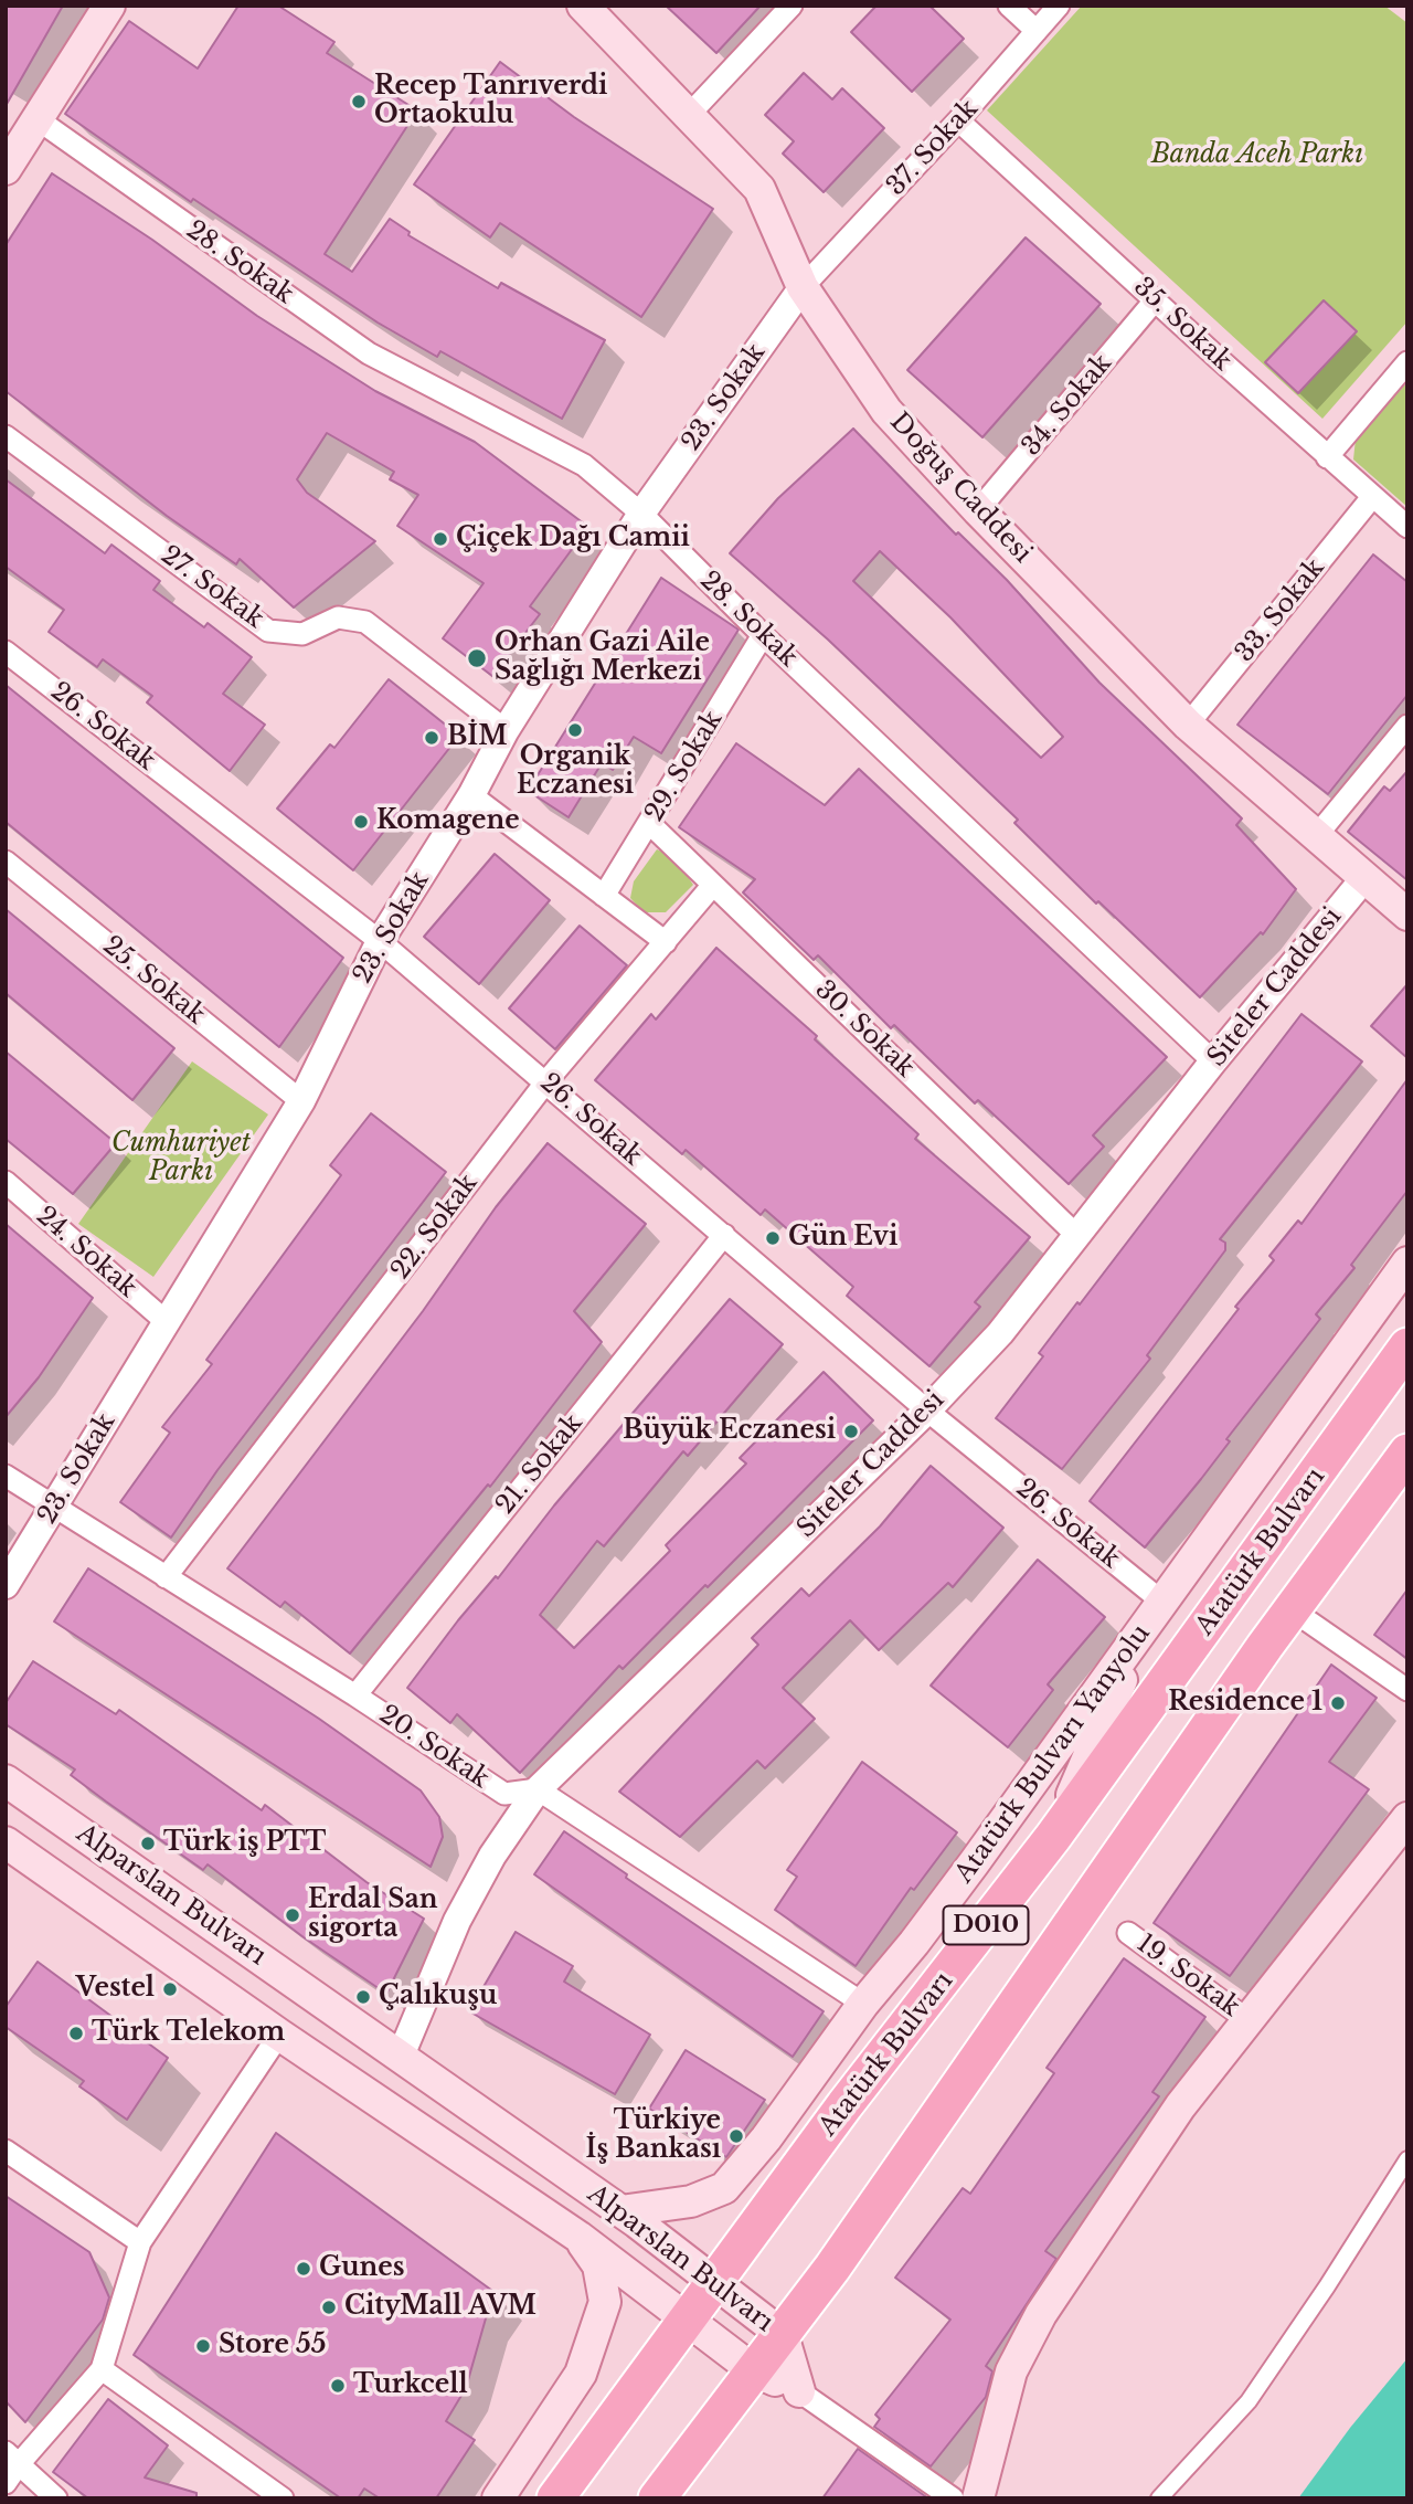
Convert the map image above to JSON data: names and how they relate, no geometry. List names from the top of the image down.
{
  "streets": {
    "highway": ["Atatürk Bulvarı", "D010"],
    "main road": ["Doğuş Caddesi", "Atatürk Bulvarı Yanyolu", "Alparslan Bulvarı"],
    "street": [
      "37. Sokak",
      "28. Sokak",
      "35. Sokak",
      "23. Sokak",
      "34. Sokak",
      "27. Sokak",
      "33. Sokak",
      "26. Sokak",
      "29. Sokak",
      "25. Sokak",
      "Siteler Caddesi",
      "30. Sokak",
      "22. Sokak",
      "24. Sokak",
      "21. Sokak",
      "20. Sokak",
      "19. Sokak"
    ]
  },
  "crossings": [
    ["37. Sokak", "35. Sokak"],
    ["37. Sokak", "23. Sokak"],
    ["37. Sokak", "Doğuş Caddesi"],
    ["28. Sokak", "23. Sokak"],
    ["28. Sokak", "29. Sokak"],
    ["28. Sokak", "Siteler Caddesi"],
    ["35. Sokak", "34. Sokak"],
    ["35. Sokak", "33. Sokak"],
    ["23. Sokak", "Doğuş Caddesi"],
    ["23. Sokak", "27. Sokak"],
    ["23. Sokak", "26. Sokak"],
    ["23. Sokak", "25. Sokak"],
    ["23. Sokak", "24. Sokak"],
    ["23. Sokak", "20. Sokak"],
    ["34. Sokak", "Doğuş Caddesi"],
    ["Doğuş Caddesi", "33. Sokak"],
    ["Doğuş Caddesi", "Siteler Caddesi"],
    ["26. Sokak", "Siteler Caddesi"],
    ["26. Sokak", "22. Sokak"],
    ["26. Sokak", "21. Sokak"],
    ["26. Sokak", "Atatürk Bulvarı Yanyolu"],
    ["29. Sokak", "30. Sokak"],
    ["Siteler Caddesi", "30. Sokak"],
    ["Siteler Caddesi", "20. Sokak"],
    ["Siteler Caddesi", "Alparslan Bulvarı"],
    ["30. Sokak", "22. Sokak"],
    ["22. Sokak", "20. Sokak"],
    ["21. Sokak", "20. Sokak"],
    ["Atatürk Bulvarı", "Alparslan Bulvarı"],
    ["Atatürk Bulvarı Yanyolu", "Alparslan Bulvarı"],
    ["Alparslan Bulvarı", "D010"]
  ],
  "parks": ["Banda Aceh Parkı", "Cumhuriyet Parkı"],
  "places": [
    "Recep Tanrıverdi Ortaokulu",
    "Çiçek Dağı Camii",
    "Orhan Gazi Aile Sağlığı Merkezi",
    "Organik Eczanesi",
    "BİM",
    "Komagene",
    "Gün Evi",
    "Büyük Eczanesi",
    "Residence 1",
    "Türk iş PTT",
    "Erdal San sigorta",
    "Vestel",
    "Çalıkuşu",
    "Türk Telekom",
    "Türkiye İş Bankası",
    "Gunes",
    "CityMall AVM",
    "Store 55",
    "Turkcell"
  ]
}
